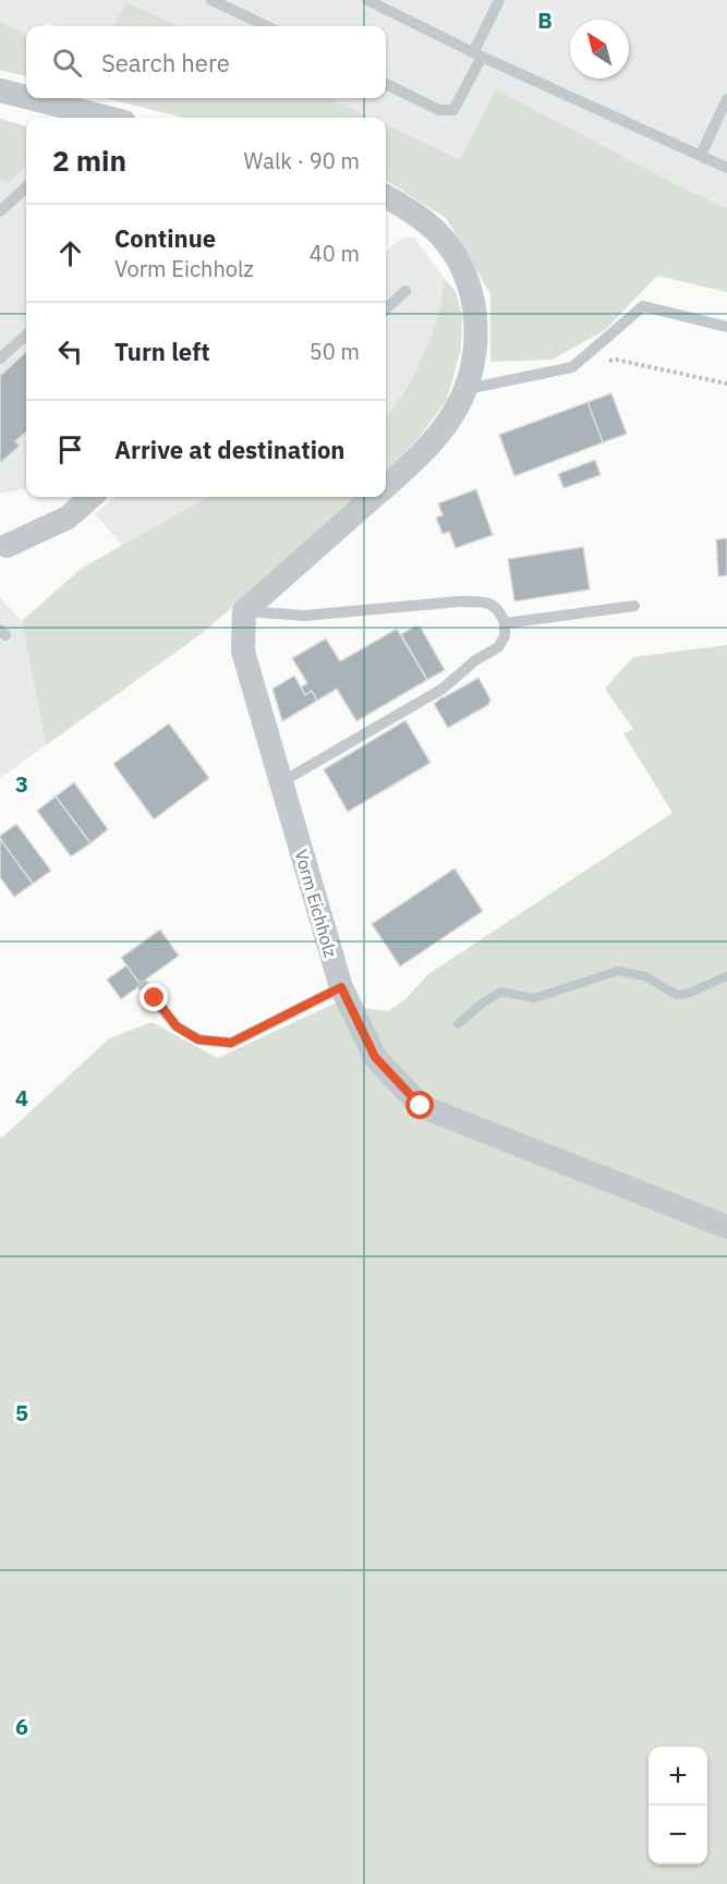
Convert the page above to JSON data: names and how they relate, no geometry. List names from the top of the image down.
{
  "streets": {
    "street": ["Vorm Eichholz"]
  },
  "north": "top left",
  "page": {
    "search": "Search here",
    "heading": ["2 min", "Walk · 90 m"],
    "list": [
      ["Continue", "Vorm Eichholz", "40 m"],
      ["Turn left", "50 m"],
      "Arrive at destination"
    ],
    "map_buttons": ["+", "−"]
  },
  "grid": {
    "columns": ["B"],
    "rows": [
      "3",
      "4",
      "5",
      "6"
    ]
  }
}
